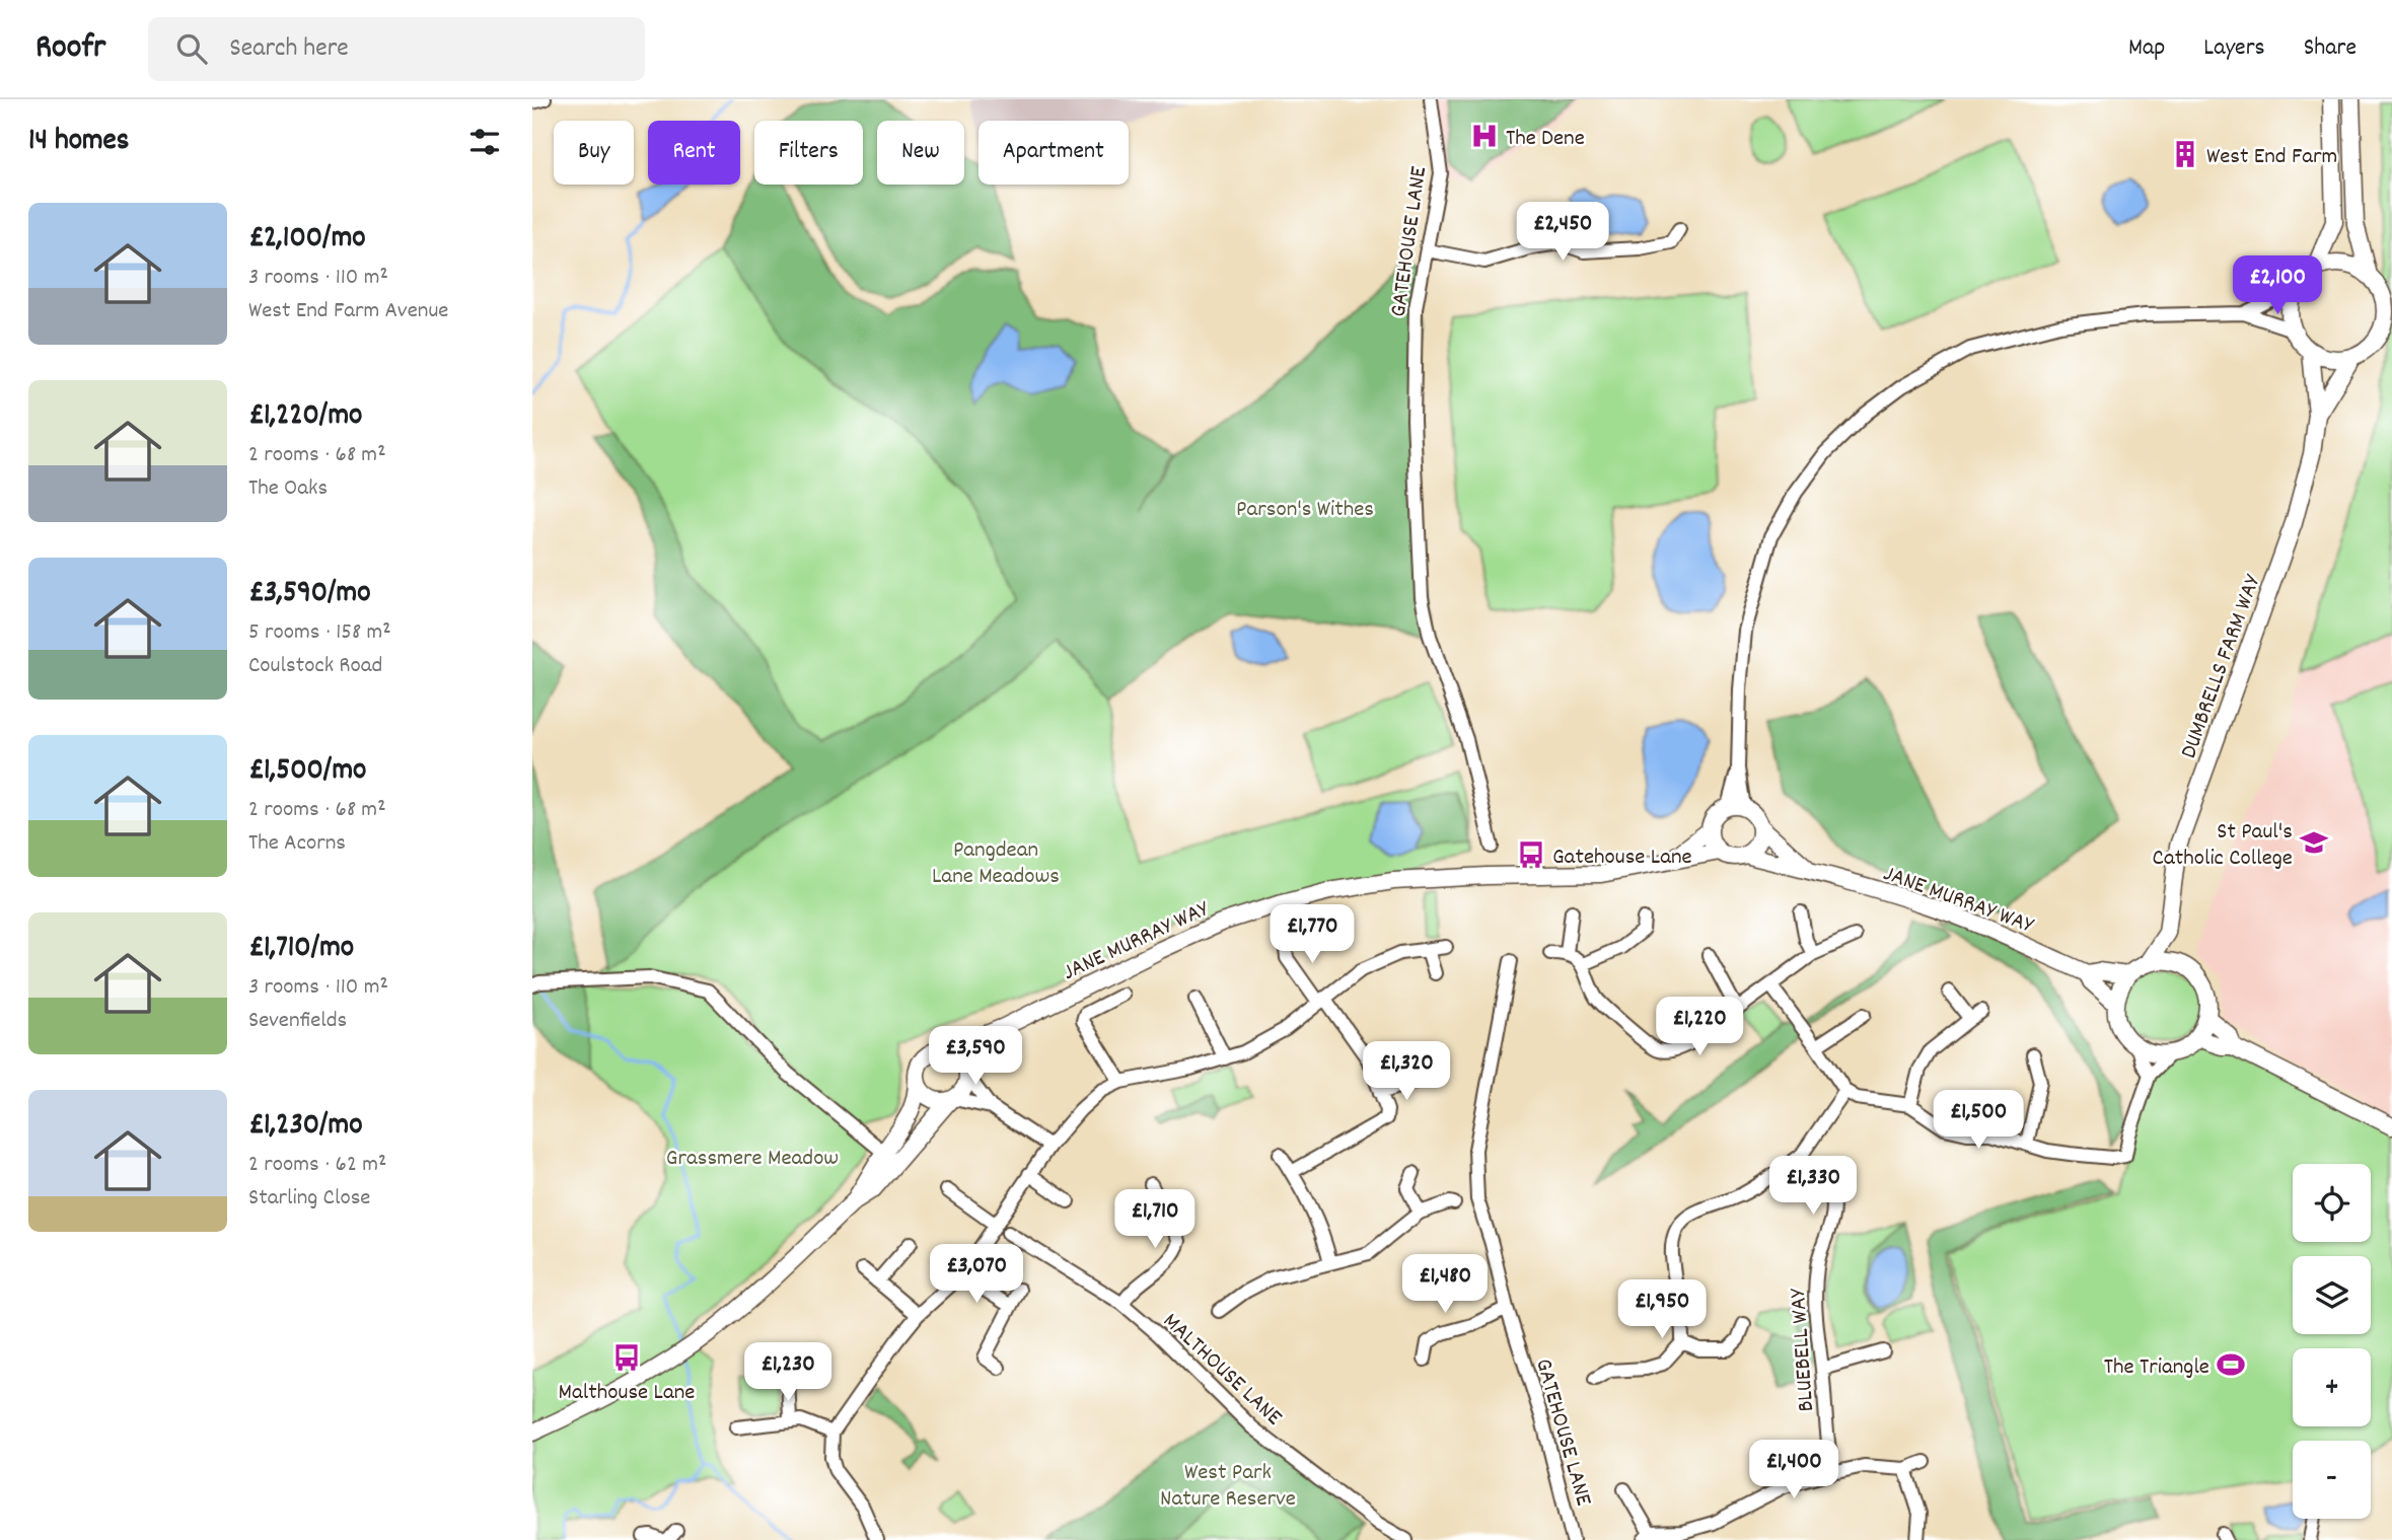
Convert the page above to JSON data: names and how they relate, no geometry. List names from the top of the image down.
{
  "streets": {
    "main road": ["DUMBRELLS FARM WAY", "JANE MURRAY WAY"],
    "street": ["GATEHOUSE LANE", "BLUEBELL WAY", "MALTHOUSE LANE"]
  },
  "parks": [
    "Parson's Withes",
    "Pangdean Lane Meadows",
    "Grassmere Meadow",
    "West Park Nature Reserve"
  ],
  "places": {
    "hospital": ["The Dene"],
    "building": ["West End Farm"],
    "school or university": ["St Paul's Catholic College"],
    "bus stop": ["Gatehouse Lane", "Malthouse Lane"],
    "sports": ["The Triangle"]
  },
  "page": {
    "header": "Roofr",
    "search": "Search here",
    "nav": ["Map", "Layers", "Share"],
    "heading": "14 homes",
    "chip": [
      "Buy",
      "Rent",
      "Filters",
      "New",
      "Apartment"
    ],
    "list": [
      {
        "name": "£2,100/mo",
        "note": "3 rooms · 110 m² · West End Farm Avenue"
      },
      {
        "name": "£1,220/mo",
        "note": "2 rooms · 68 m² · The Oaks"
      },
      {
        "name": "£3,590/mo",
        "note": "5 rooms · 158 m² · Coulstock Road"
      },
      {
        "name": "£1,500/mo",
        "note": "2 rooms · 68 m² · The Acorns"
      },
      {
        "name": "£1,710/mo",
        "note": "3 rooms · 110 m² · Sevenfields"
      },
      {
        "name": "£1,230/mo",
        "note": "2 rooms · 62 m² · Starling Close"
      }
    ],
    "price": [
      "£2,450",
      "£2,100",
      "£1,770",
      "£1,220",
      "£3,590",
      "£1,320",
      "£1,500",
      "£1,330",
      "£1,710",
      "£3,070",
      "£1,480",
      "£1,950",
      "£1,230",
      "£1,400"
    ],
    "map_buttons": ["+", "−"]
  }
}
